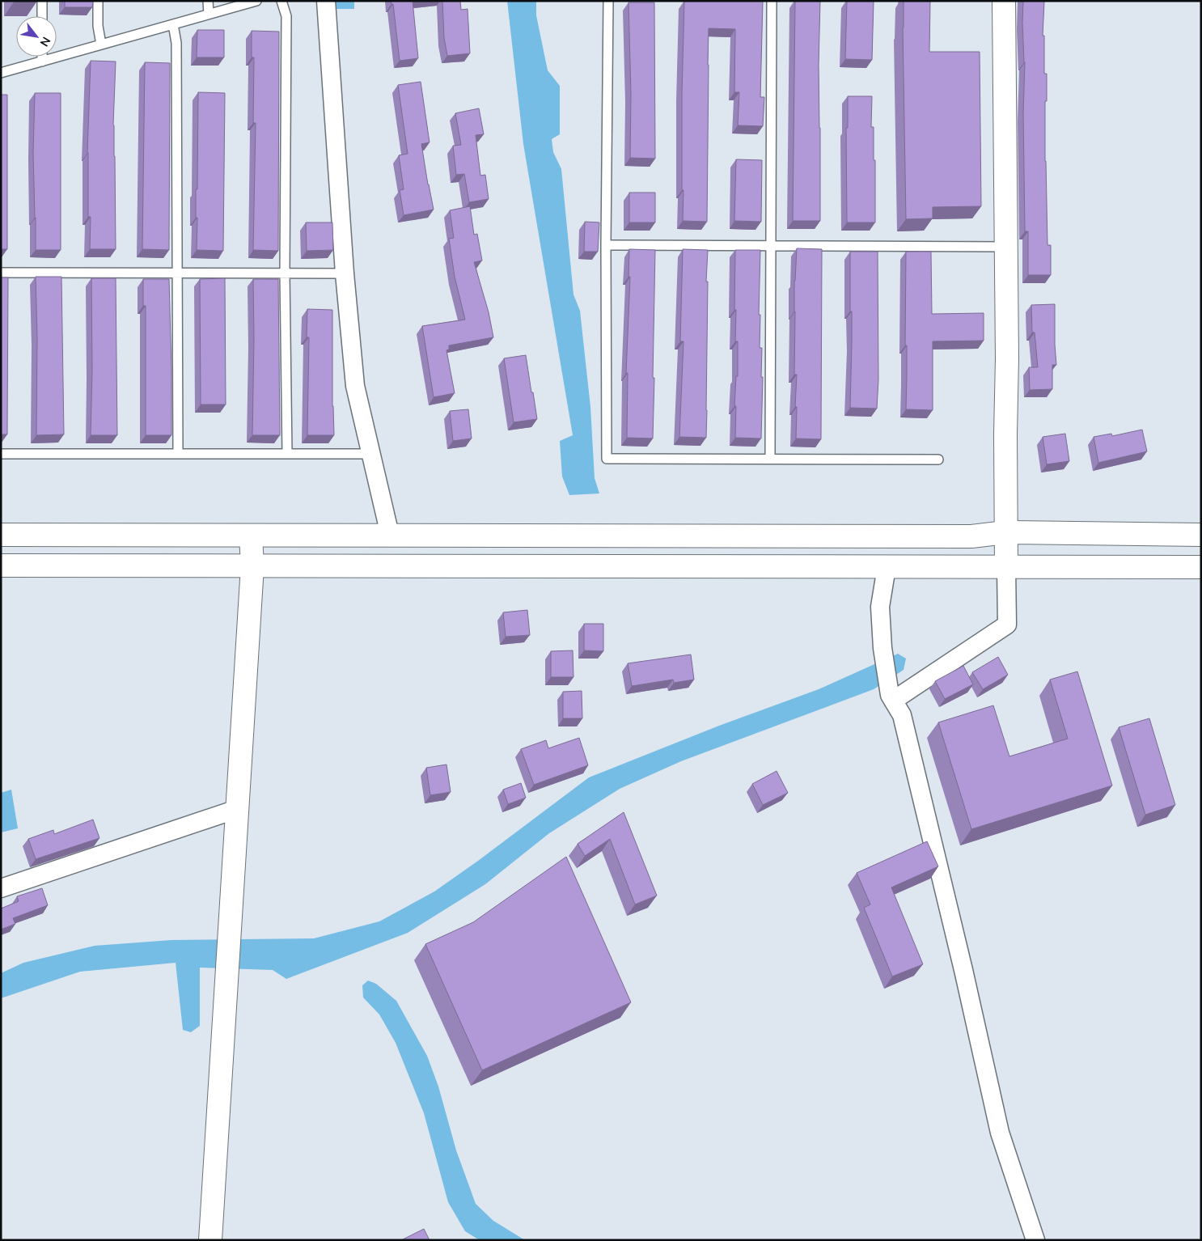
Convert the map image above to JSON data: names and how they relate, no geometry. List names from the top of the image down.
{
  "north": "bottom right"
}
